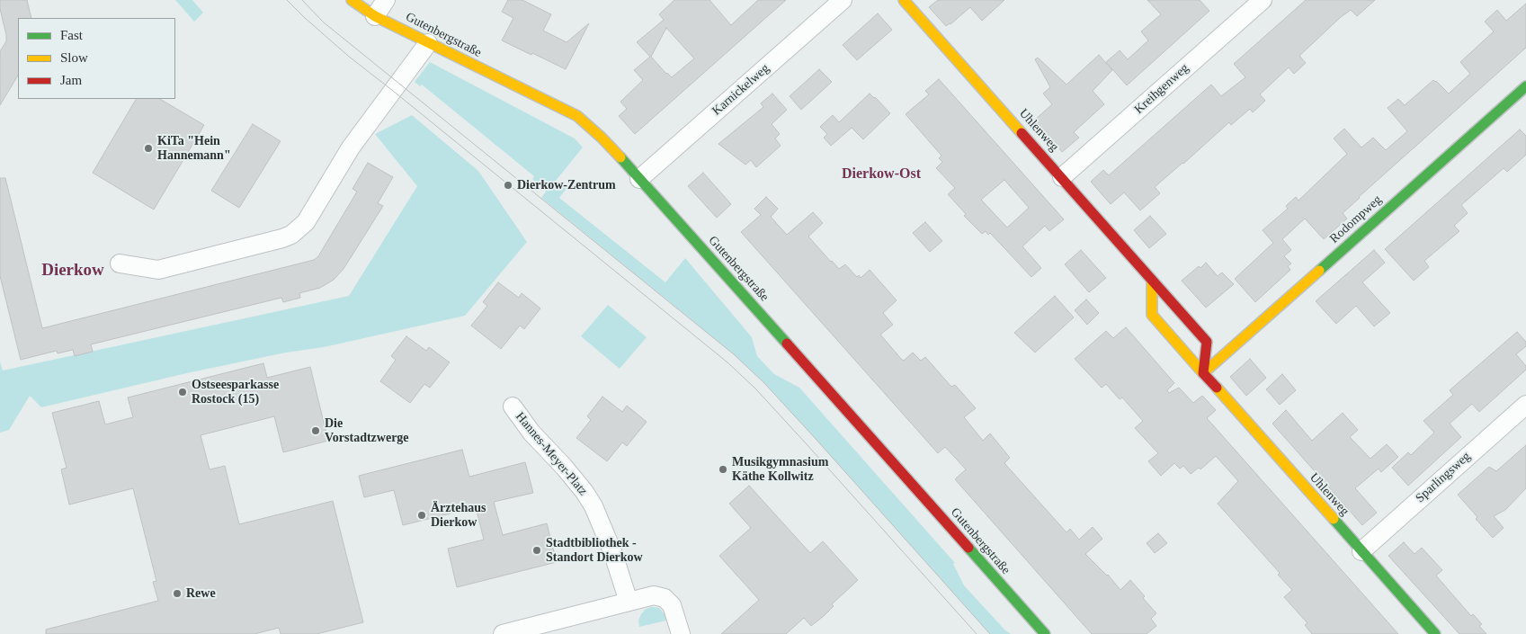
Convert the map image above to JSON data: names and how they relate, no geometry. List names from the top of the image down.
{
  "streets": {
    "street": [
      "Gutenbergstraße",
      "Kreihgenweg",
      "Karnickelweg",
      "Uhlenweg",
      "Rodompweg",
      "Hannes-Meyer-Platz",
      "Sparlingsweg"
    ]
  },
  "crossings": [
    ["Gutenbergstraße", "Karnickelweg"],
    ["Kreihgenweg", "Uhlenweg"],
    ["Uhlenweg", "Rodompweg"],
    ["Uhlenweg", "Sparlingsweg"]
  ],
  "districts": ["Dierkow-Ost", "Dierkow"],
  "places": [
    "KiTa \"Hein Hannemann\"",
    "Dierkow-Zentrum",
    "Ostseesparkasse Rostock (15)",
    "Die Vorstadtzwerge",
    "Musikgymnasium Käthe Kollwitz",
    "Ärztehaus Dierkow",
    "Stadtbibliothek - Standort Dierkow",
    "Rewe"
  ],
  "legend": ["Fast", "Slow", "Jam"]
}
